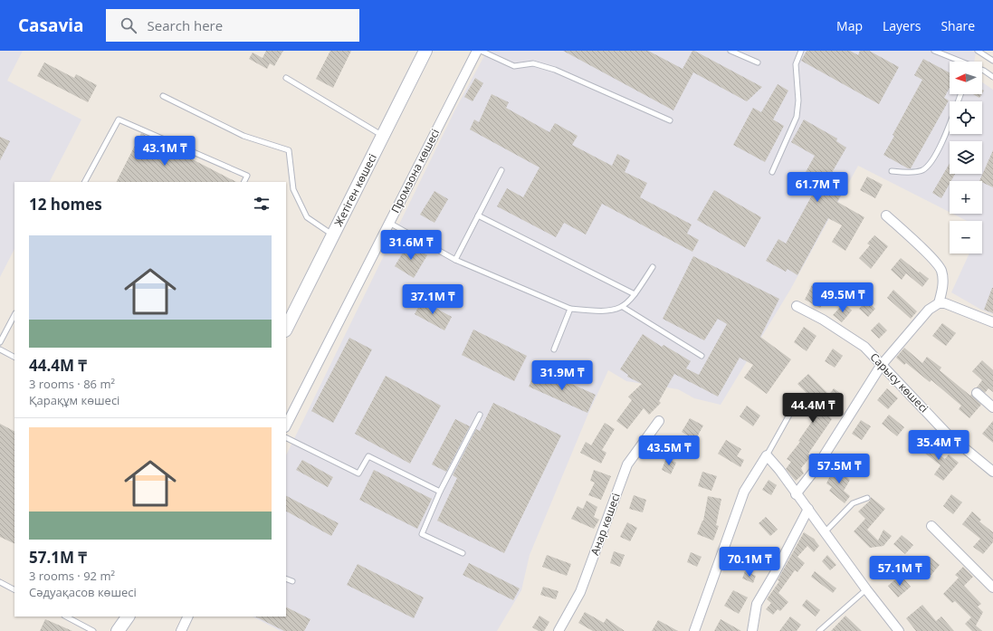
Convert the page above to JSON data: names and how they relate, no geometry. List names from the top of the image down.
{
  "streets": {
    "street": [
      "Промзона көшесі",
      "Жетіген көшесі",
      "Сарысу көшесі",
      "Анар көшесі"
    ]
  },
  "north": "left",
  "page": {
    "header": "Casavia",
    "search": "Search here",
    "nav": ["Map", "Layers", "Share"],
    "map_buttons": ["+", "−"],
    "price": [
      "43.1M ₸",
      "61.7M ₸",
      "31.6M ₸",
      "49.5M ₸",
      "37.1M ₸",
      "31.9M ₸",
      "44.4M ₸",
      "35.4M ₸",
      "43.5M ₸",
      "57.5M ₸",
      "70.1M ₸",
      "57.1M ₸"
    ],
    "heading": "12 homes",
    "list": [
      {
        "name": "44.4M ₸",
        "note": "3 rooms · 86 m² · Қарақұм көшесі"
      },
      {
        "name": "57.1M ₸",
        "note": "3 rooms · 92 m² · Сәдуақасов көшесі"
      }
    ]
  }
}
